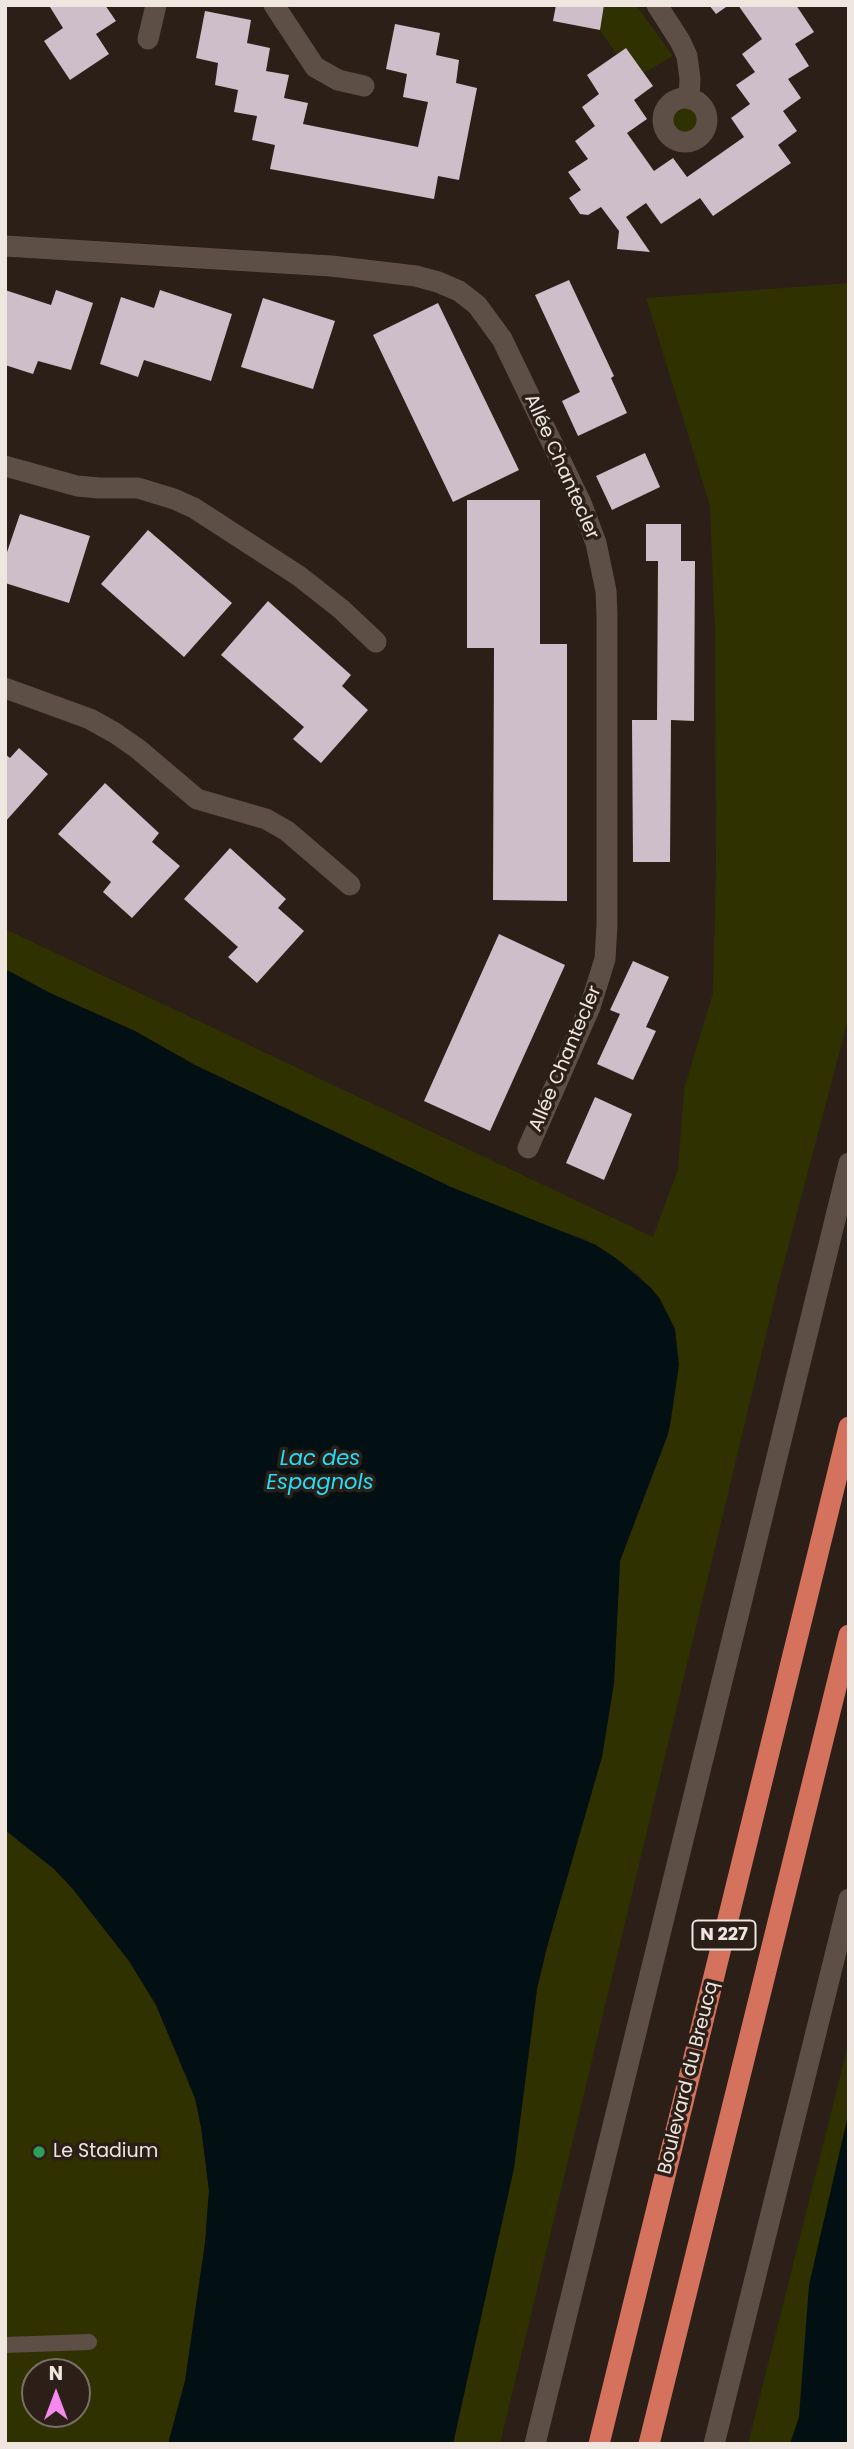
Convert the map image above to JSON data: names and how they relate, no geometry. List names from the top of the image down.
{
  "streets": {
    "highway": ["N 227", "Boulevard du Breucq"],
    "street": ["Allée Chantecler"]
  },
  "water": ["Lac des Espagnols"],
  "places": ["Le Stadium"],
  "north": "top"
}
